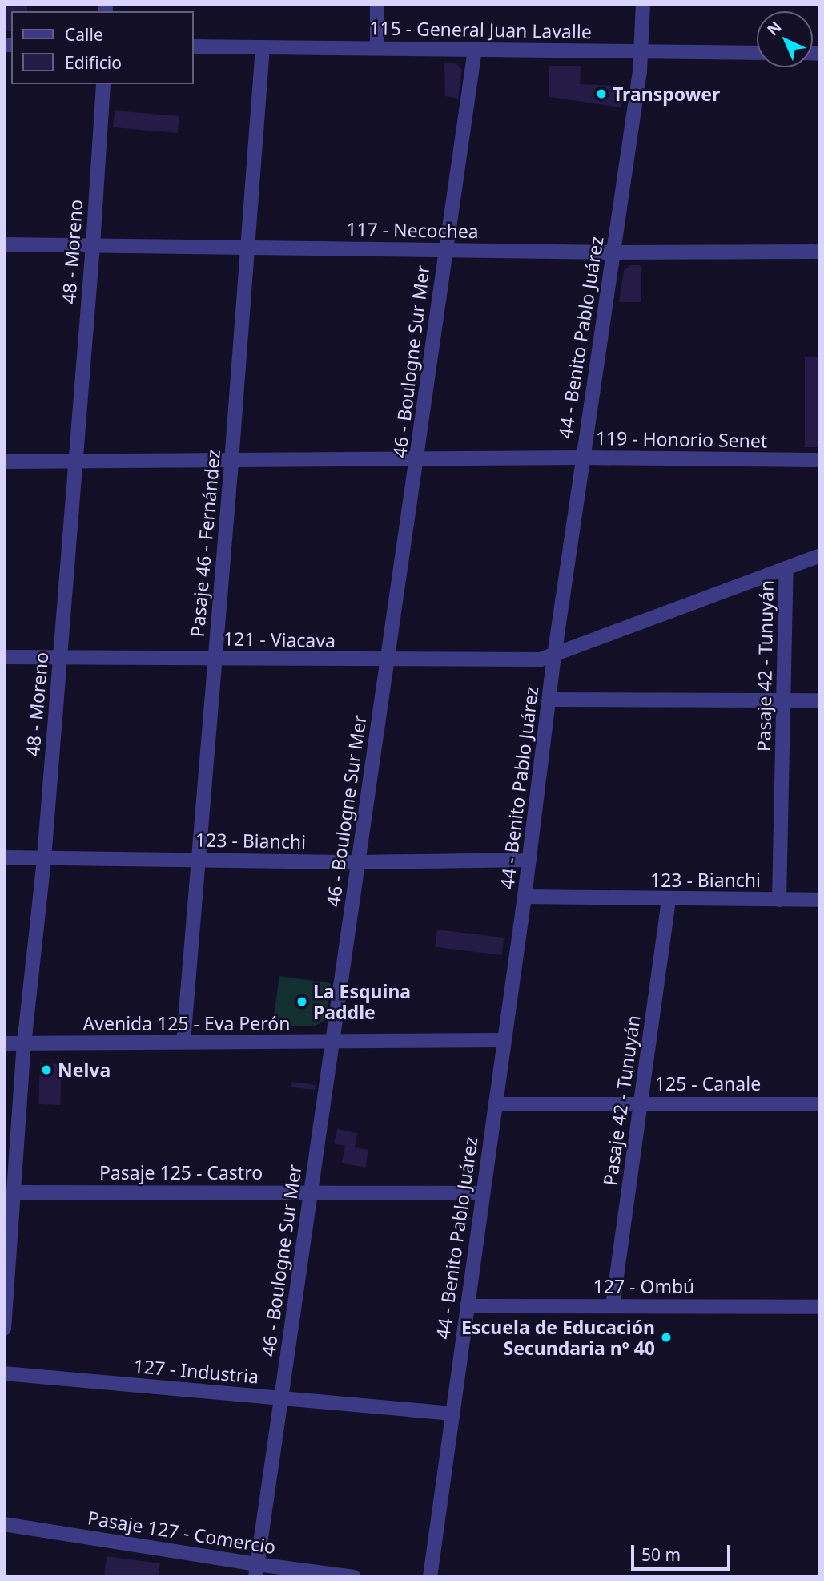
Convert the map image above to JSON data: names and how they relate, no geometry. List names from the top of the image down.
{
  "streets": {
    "street": [
      "115 - General Juan Lavalle",
      "117 - Necochea",
      "48 - Moreno",
      "44 - Benito Pablo Juárez",
      "46 - Boulogne Sur Mer",
      "119 - Honorio Senet",
      "Pasaje 46 - Fernández",
      "121 - Viacava",
      "Pasaje 42 - Tunuyán",
      "123 - Bianchi",
      "Avenida 125 - Eva Perón",
      "125 - Canale",
      "Pasaje 125 - Castro",
      "127 - Ombú",
      "127 - Industria",
      "Pasaje 127 - Comercio"
    ]
  },
  "crossings": [
    ["115 - General Juan Lavalle", "44 - Benito Pablo Juárez"],
    ["115 - General Juan Lavalle", "46 - Boulogne Sur Mer"],
    ["115 - General Juan Lavalle", "Pasaje 46 - Fernández"],
    ["117 - Necochea", "48 - Moreno"],
    ["117 - Necochea", "44 - Benito Pablo Juárez"],
    ["117 - Necochea", "46 - Boulogne Sur Mer"],
    ["117 - Necochea", "Pasaje 46 - Fernández"],
    ["48 - Moreno", "119 - Honorio Senet"],
    ["48 - Moreno", "121 - Viacava"],
    ["48 - Moreno", "123 - Bianchi"],
    ["48 - Moreno", "Avenida 125 - Eva Perón"],
    ["48 - Moreno", "Pasaje 125 - Castro"],
    ["44 - Benito Pablo Juárez", "119 - Honorio Senet"],
    ["44 - Benito Pablo Juárez", "121 - Viacava"],
    ["44 - Benito Pablo Juárez", "123 - Bianchi"],
    ["44 - Benito Pablo Juárez", "Avenida 125 - Eva Perón"],
    ["44 - Benito Pablo Juárez", "125 - Canale"],
    ["44 - Benito Pablo Juárez", "Pasaje 125 - Castro"],
    ["44 - Benito Pablo Juárez", "127 - Ombú"],
    ["44 - Benito Pablo Juárez", "127 - Industria"],
    ["46 - Boulogne Sur Mer", "119 - Honorio Senet"],
    ["46 - Boulogne Sur Mer", "121 - Viacava"],
    ["46 - Boulogne Sur Mer", "123 - Bianchi"],
    ["46 - Boulogne Sur Mer", "Avenida 125 - Eva Perón"],
    ["46 - Boulogne Sur Mer", "Pasaje 125 - Castro"],
    ["46 - Boulogne Sur Mer", "127 - Industria"],
    ["46 - Boulogne Sur Mer", "Pasaje 127 - Comercio"],
    ["119 - Honorio Senet", "Pasaje 46 - Fernández"],
    ["Pasaje 46 - Fernández", "121 - Viacava"],
    ["Pasaje 46 - Fernández", "123 - Bianchi"],
    ["Pasaje 46 - Fernández", "Avenida 125 - Eva Perón"],
    ["121 - Viacava", "Pasaje 42 - Tunuyán"],
    ["Pasaje 42 - Tunuyán", "123 - Bianchi"],
    ["Pasaje 42 - Tunuyán", "125 - Canale"],
    ["Pasaje 42 - Tunuyán", "127 - Ombú"]
  ],
  "places": [
    "Transpower",
    "La Esquina Paddle",
    "Nelva",
    "Escuela de Educación Secundaria nº 40"
  ],
  "legend": ["Calle", "Edificio"],
  "scale_bar": "50 m",
  "north": "top left"
}
